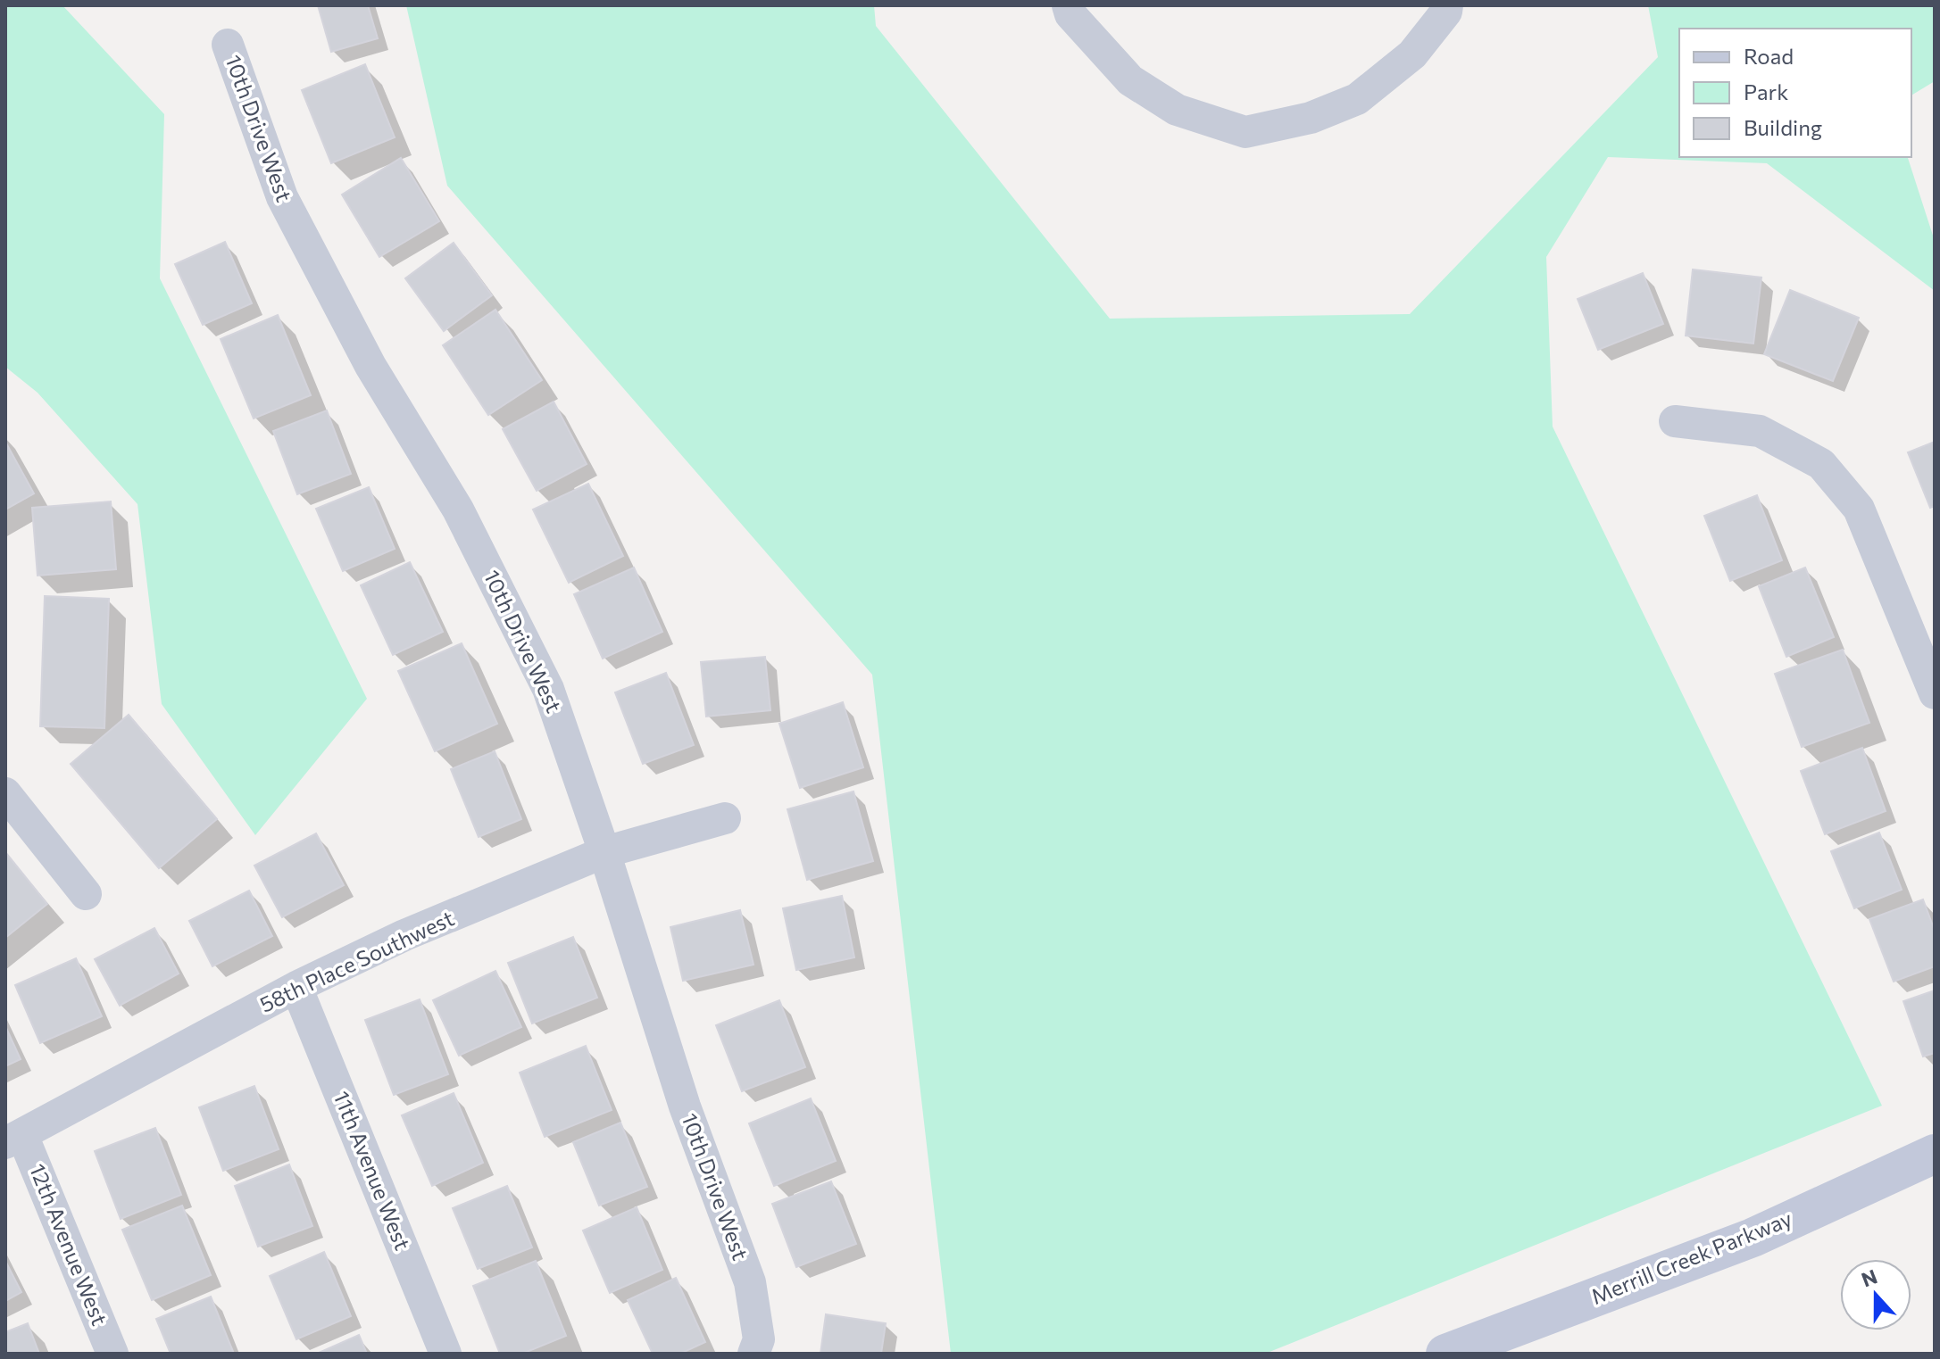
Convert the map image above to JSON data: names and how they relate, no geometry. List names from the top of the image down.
{
  "streets": {
    "street": [
      "10th Drive West",
      "58th Place Southwest",
      "11th Avenue West",
      "12th Avenue West",
      "Merrill Creek Parkway"
    ]
  },
  "crossings": [
    ["10th Drive West", "58th Place Southwest"],
    ["58th Place Southwest", "11th Avenue West"],
    ["58th Place Southwest", "12th Avenue West"]
  ],
  "legend": ["Road", "Park", "Building"],
  "north": "top"
}
